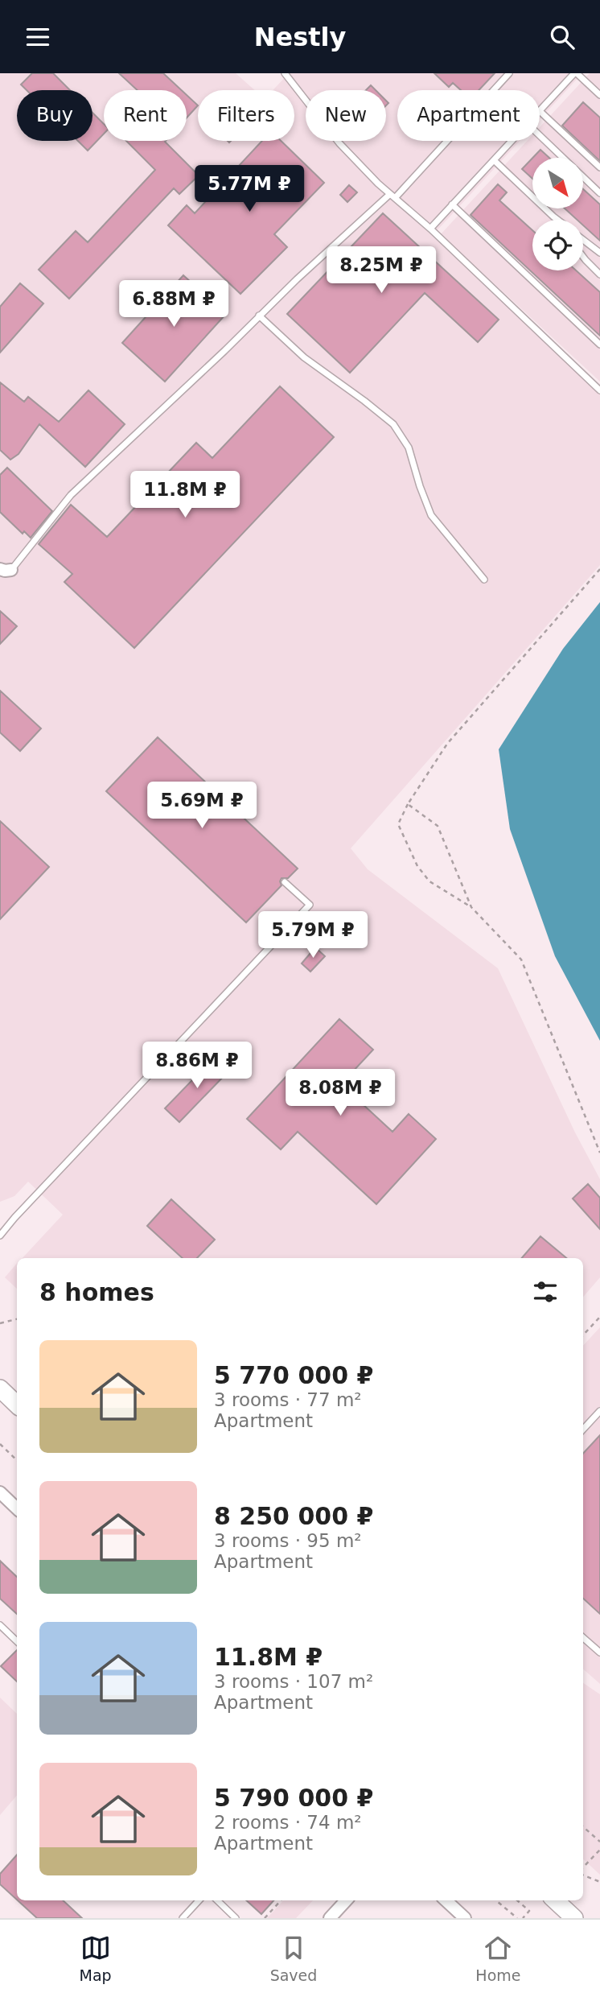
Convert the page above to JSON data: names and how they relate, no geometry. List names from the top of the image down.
{
  "north": "bottom right",
  "page": {
    "header": "Nestly",
    "chip": [
      "Buy",
      "Rent",
      "Filters",
      "New",
      "Apartment"
    ],
    "price": [
      "5.77M ₽",
      "8.25M ₽",
      "6.88M ₽",
      "11.8M ₽",
      "5.69M ₽",
      "5.79M ₽",
      "8.86M ₽",
      "8.08M ₽"
    ],
    "heading": "8 homes",
    "list": [
      {
        "name": "5 770 000 ₽",
        "note": "3 rooms · 77 m² · Apartment"
      },
      {
        "name": "8 250 000 ₽",
        "note": "3 rooms · 95 m² · Apartment"
      },
      {
        "name": "11.8M ₽",
        "note": "3 rooms · 107 m² · Apartment"
      },
      {
        "name": "5 790 000 ₽",
        "note": "2 rooms · 74 m² · Apartment"
      }
    ],
    "tabs": ["Map", "Saved", "Home"]
  }
}
